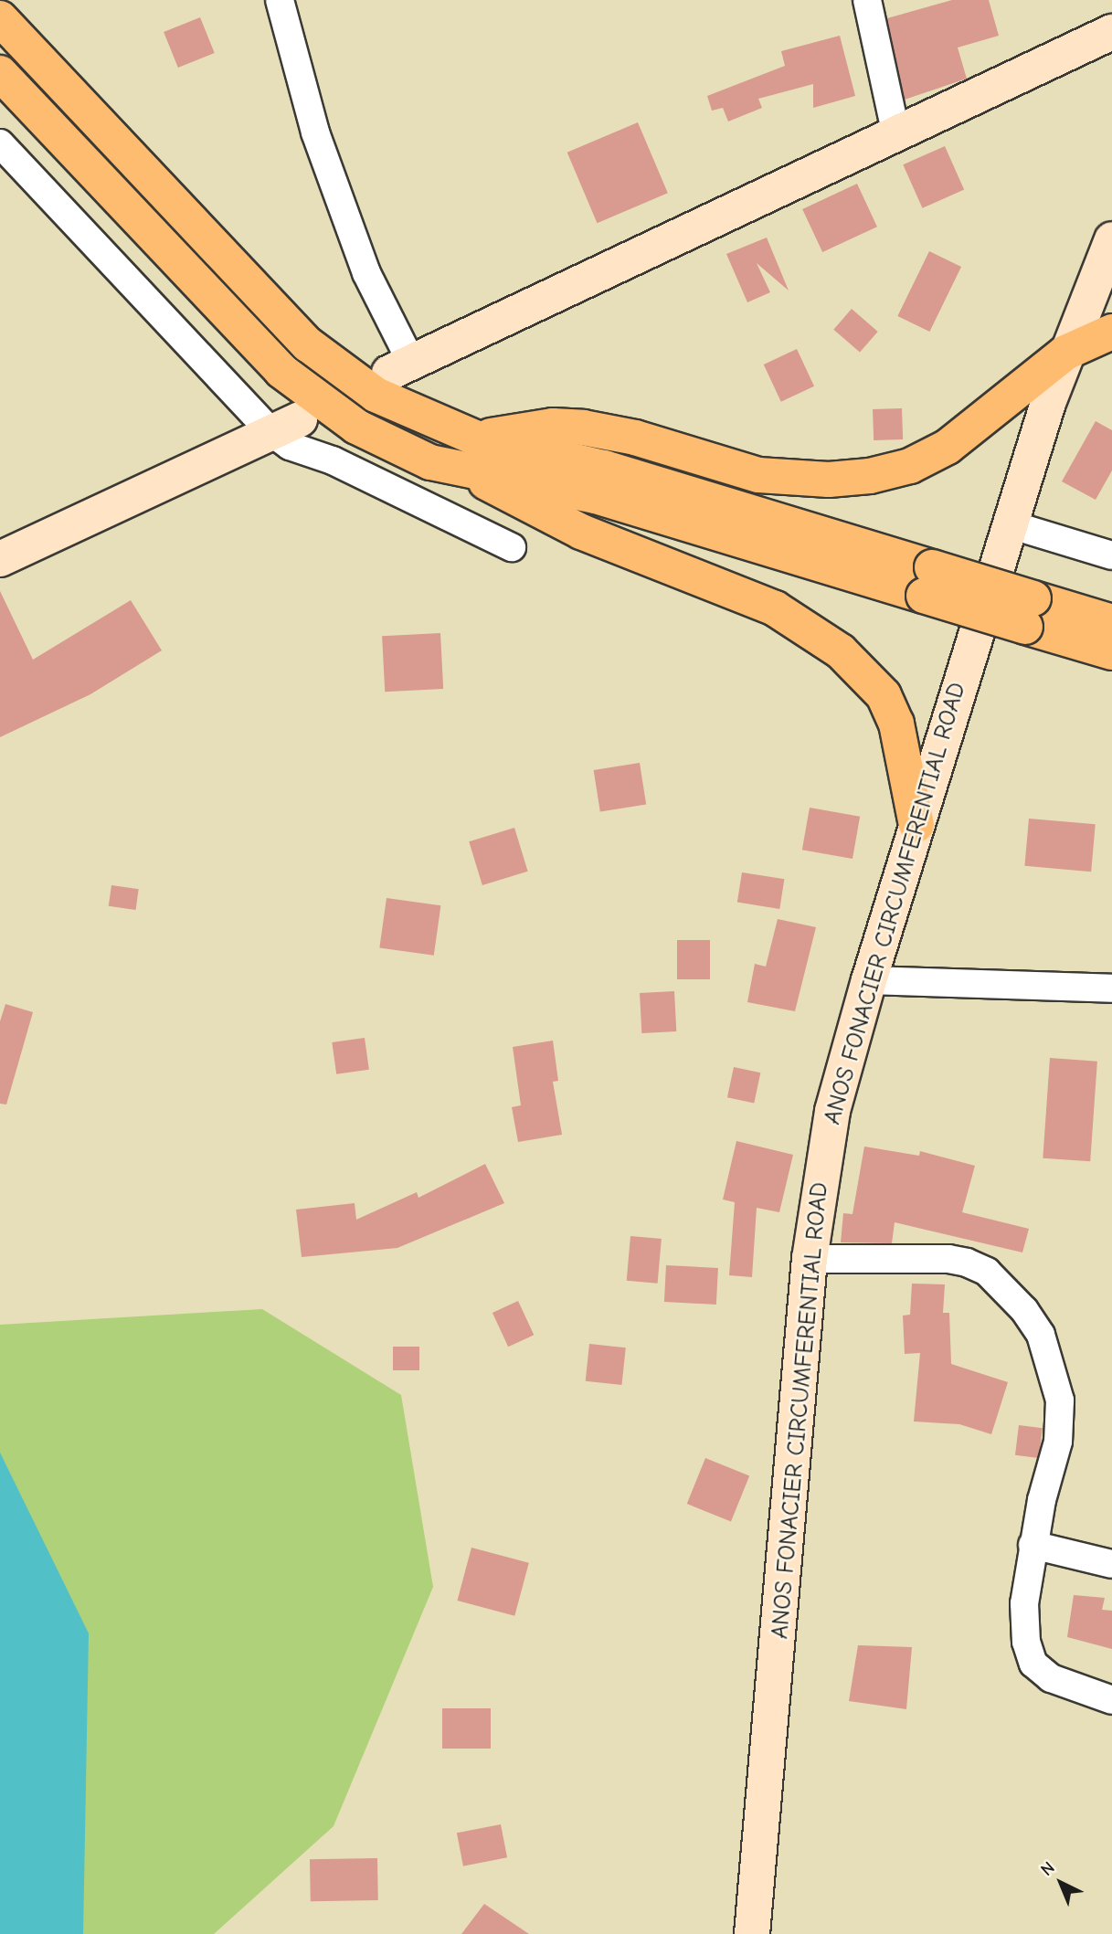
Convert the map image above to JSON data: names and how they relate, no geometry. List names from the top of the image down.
{
  "streets": {
    "main road": ["ANOS FONACIER CIRCUMFERENTIAL ROAD"]
  },
  "north": "top left"
}
